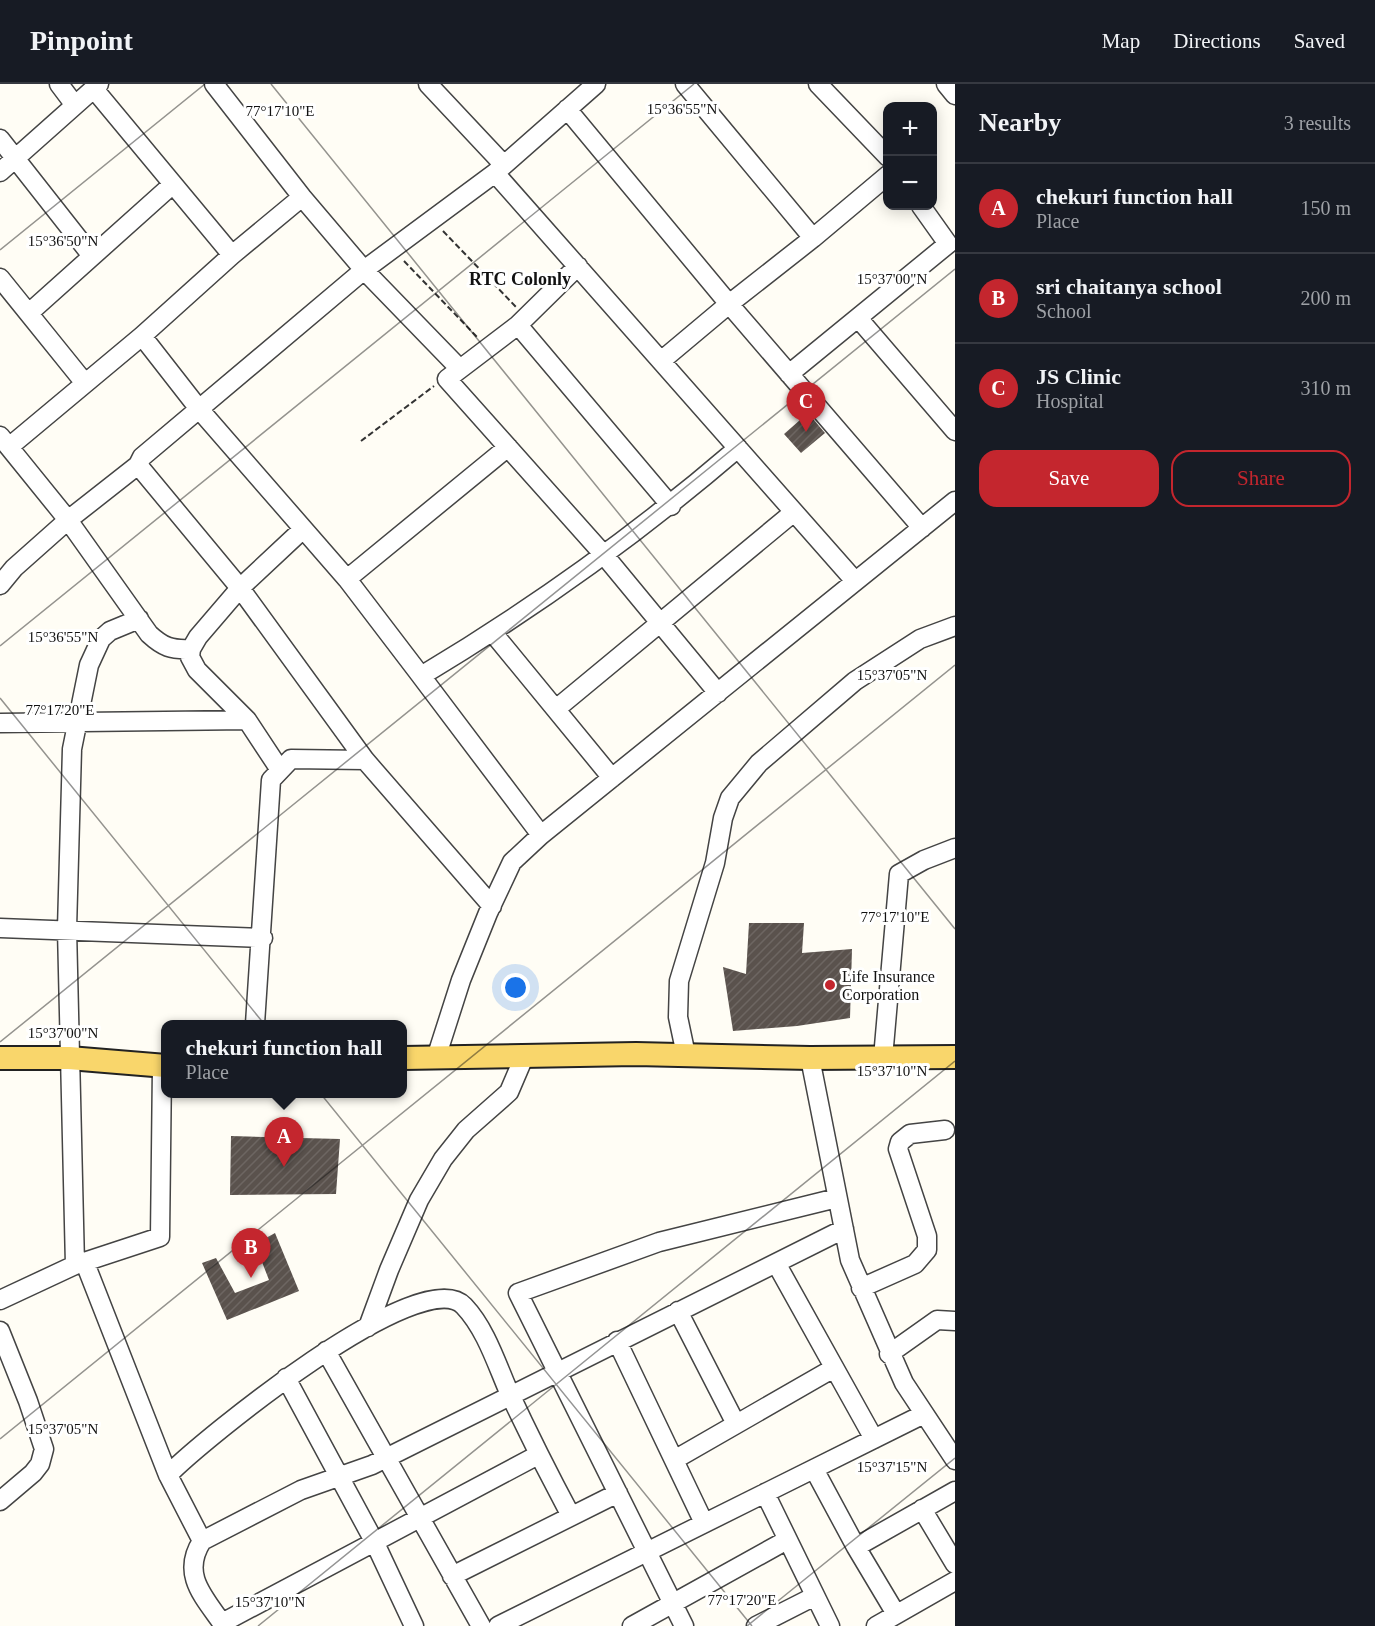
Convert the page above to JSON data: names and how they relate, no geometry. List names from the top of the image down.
{
  "districts": ["RTC Colonly"],
  "places": ["Life Insurance Corporation"],
  "page": {
    "header": "Pinpoint",
    "nav": ["Map", "Directions", "Saved"],
    "heading": ["Nearby", "3 results"],
    "map_buttons": ["+", "−"],
    "list": [
      {
        "mark": "A",
        "name": "chekuri function hall",
        "note": "Place",
        "value": "150 m"
      },
      {
        "mark": "B",
        "name": "sri chaitanya school",
        "note": "School",
        "value": "200 m"
      },
      {
        "mark": "C",
        "name": "JS Clinic",
        "note": "Hospital",
        "value": "310 m"
      }
    ],
    "pins": ["C", "A", "B"],
    "buttons": ["Save", "Share"],
    "popup": ["chekuri function hall", "Place"]
  },
  "coordinates": [
    "15°36'55\"N",
    "77°17'10\"E",
    "15°36'50\"N",
    "15°37'00\"N",
    "15°37'05\"N",
    "77°17'20\"E",
    "15°37'10\"N",
    "15°37'15\"N"
  ]
}
